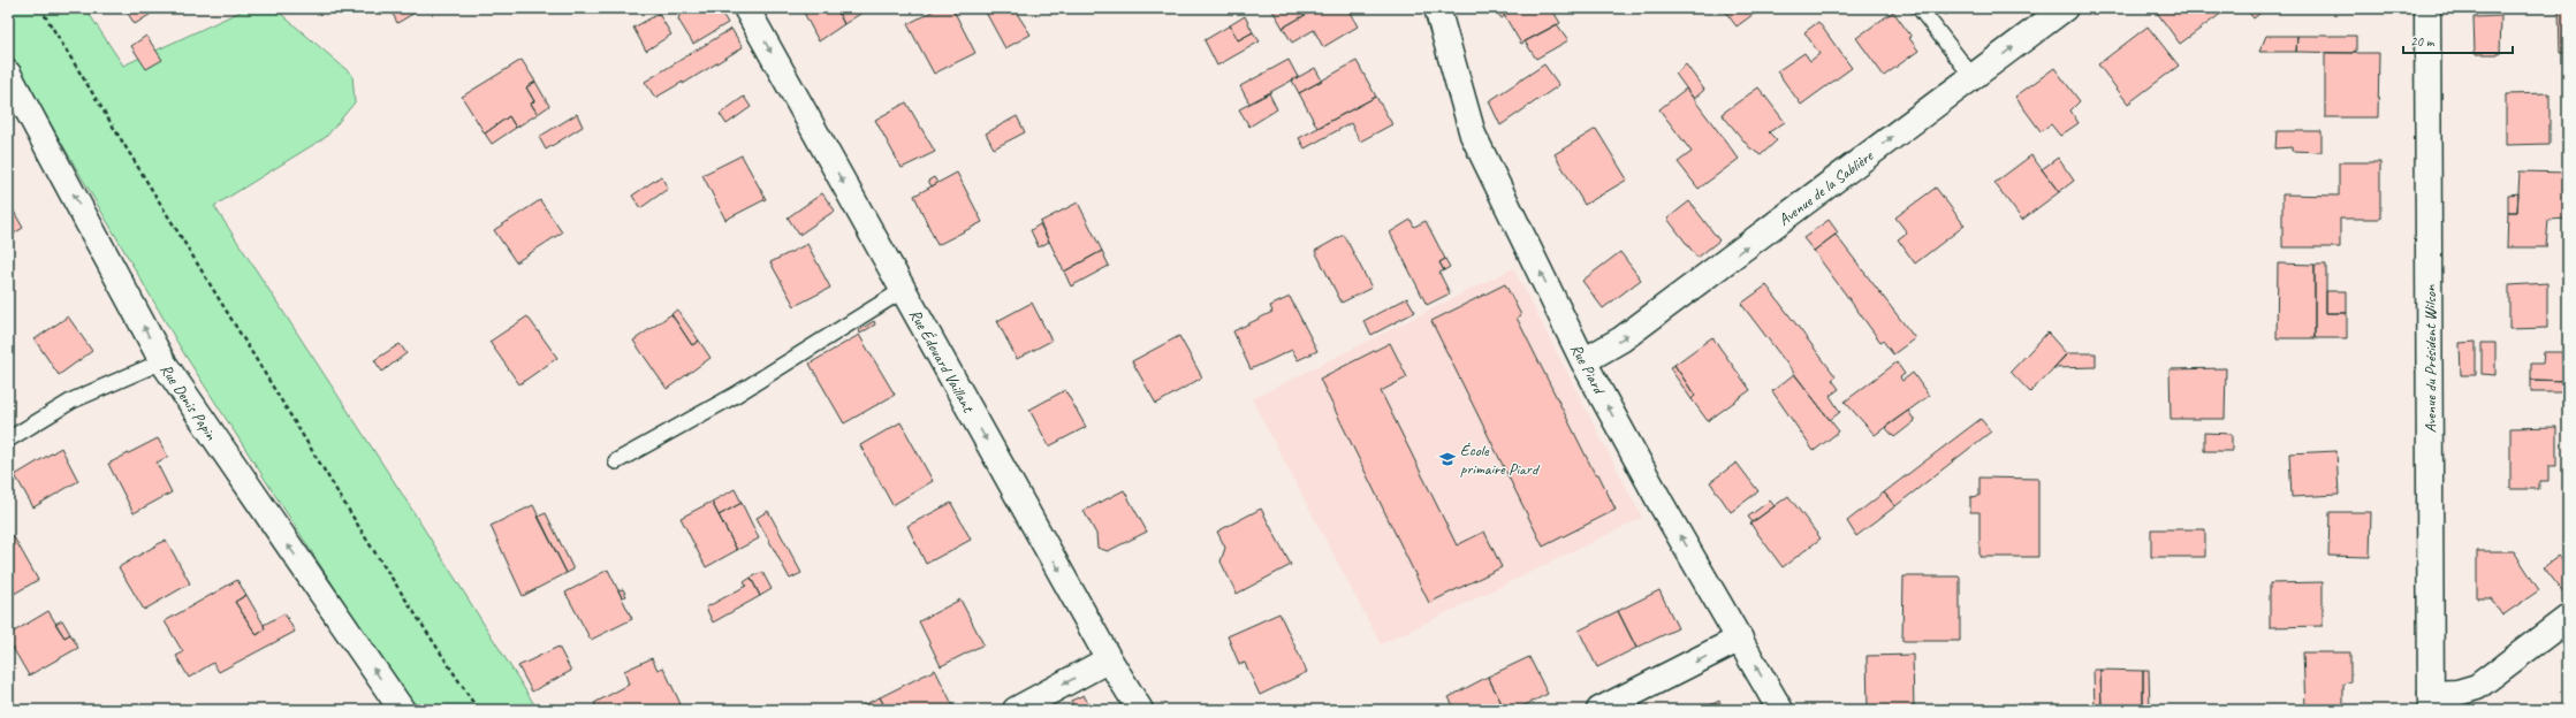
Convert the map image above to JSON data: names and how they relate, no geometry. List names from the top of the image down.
{
  "streets": {
    "street": [
      "Avenue de la Sablière",
      "Avenue du Président Wilson",
      "Rue Édouard Vaillant",
      "Rue Piard",
      "Rue Denis Papin"
    ]
  },
  "crossings": [
    ["Avenue de la Sablière", "Rue Piard"]
  ],
  "one_way": [
    "Avenue de la Sablière",
    "Rue Édouard Vaillant",
    "Rue Piard",
    "Rue Denis Papin"
  ],
  "places": {
    "school or university": ["École primaire Piard"]
  },
  "scale_bar": "20 m"
}
